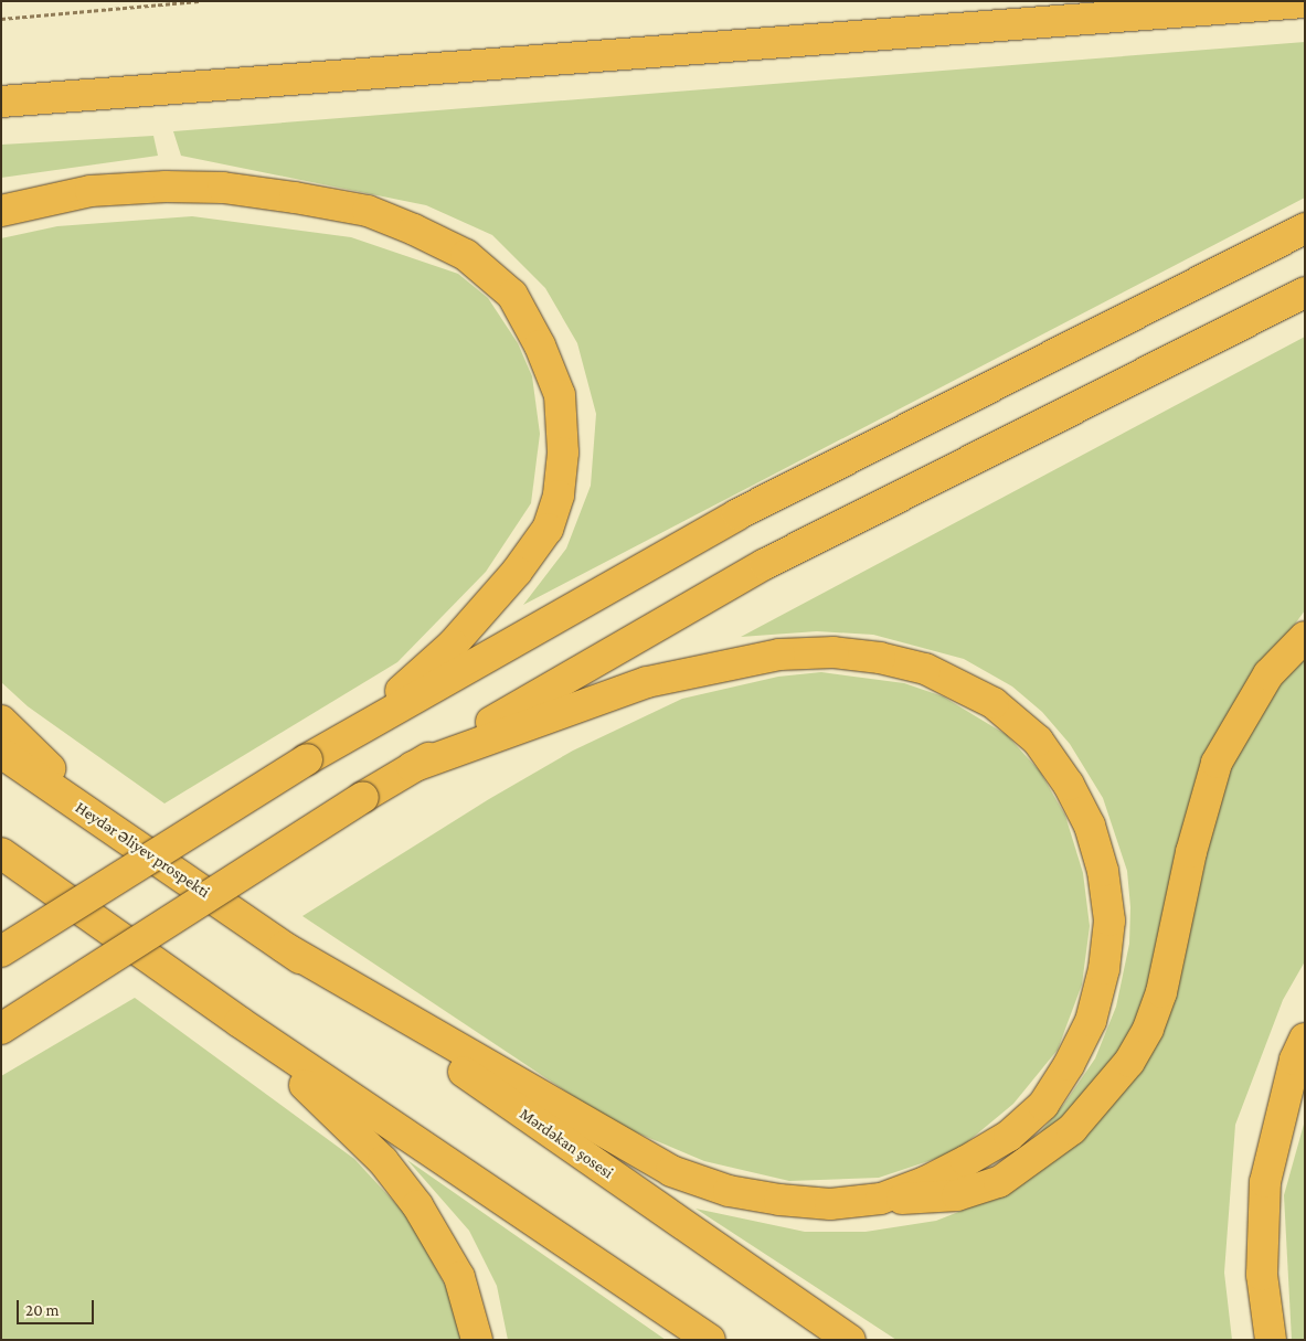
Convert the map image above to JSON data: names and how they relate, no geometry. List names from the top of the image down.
{
  "streets": {
    "highway": ["Heydər Əliyev prospekti", "Mərdəkan şosesi"]
  },
  "crossings": [
    ["Heydər Əliyev prospekti", "Mərdəkan şosesi"]
  ],
  "scale_bar": "20 m"
}
